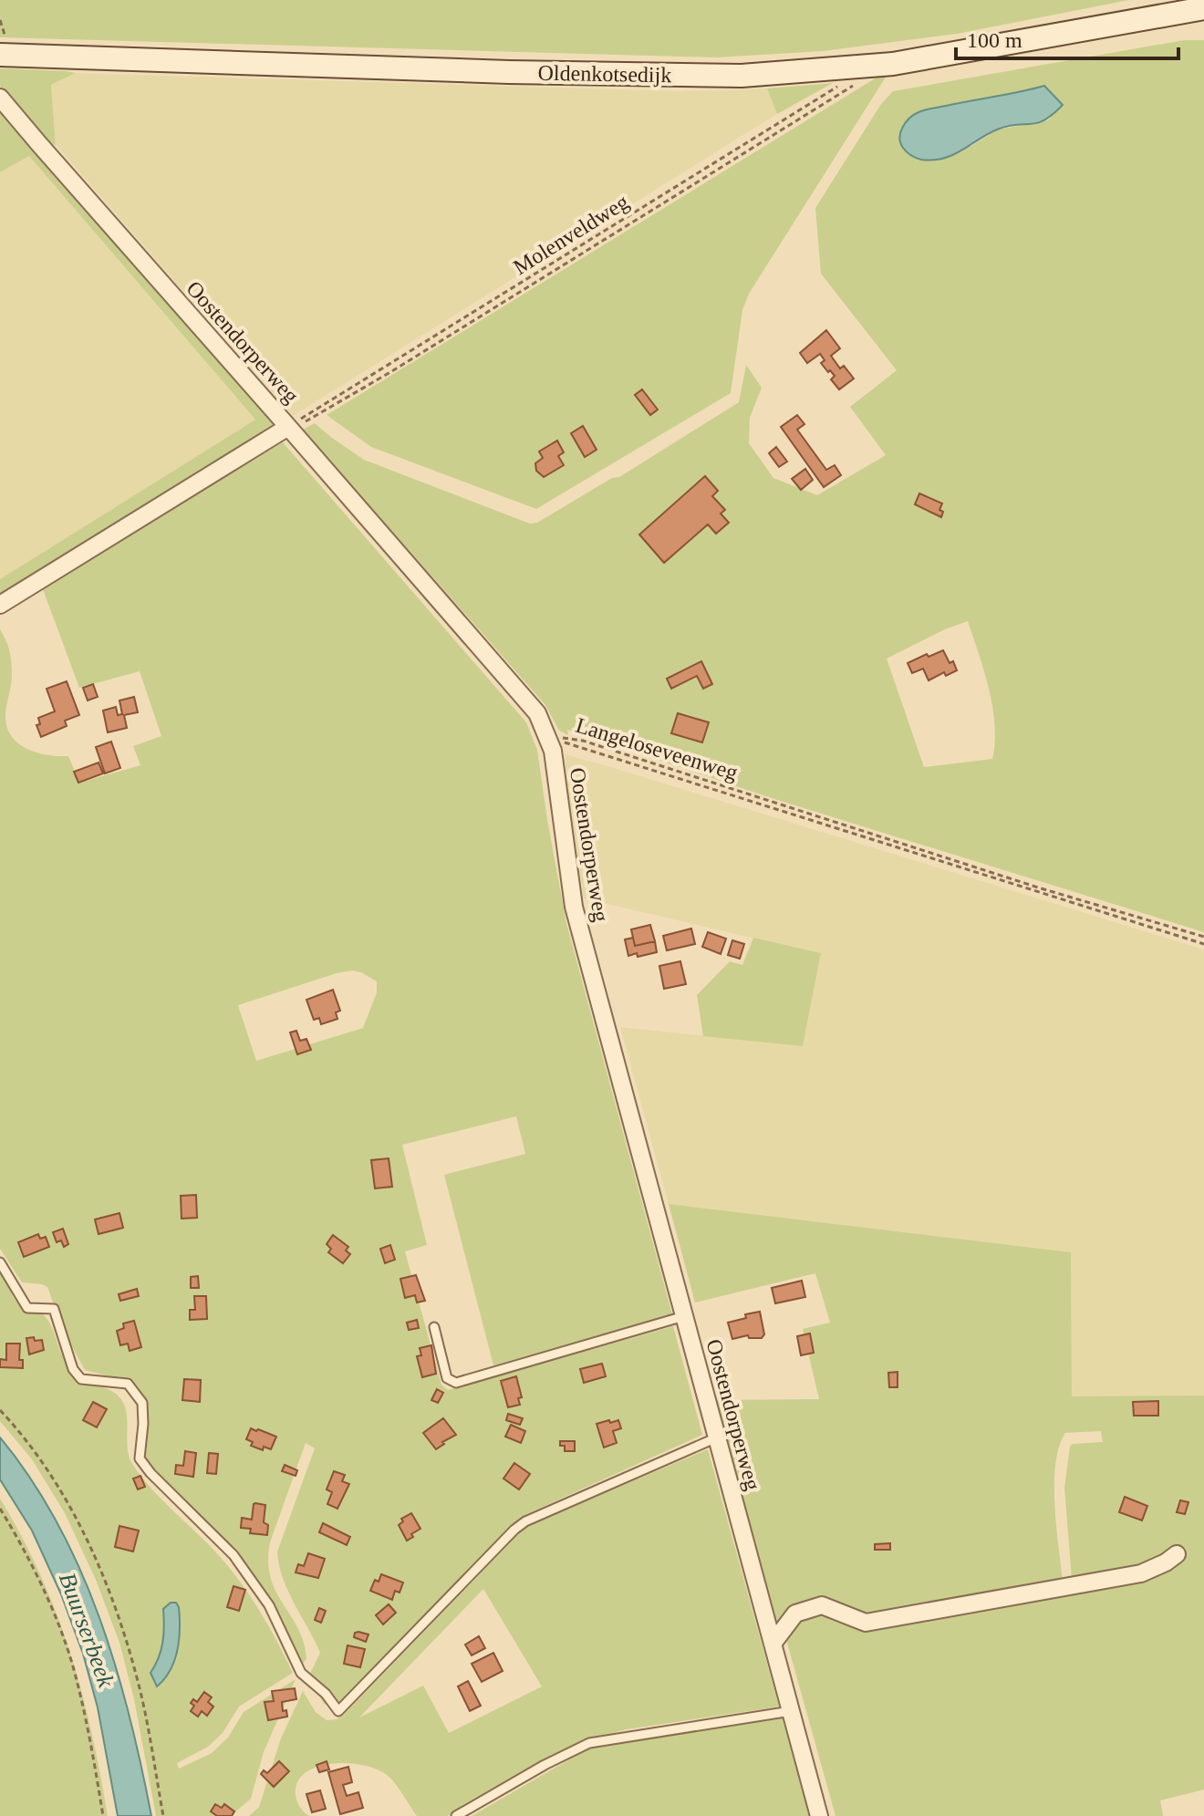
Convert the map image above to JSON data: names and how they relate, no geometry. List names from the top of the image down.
{
  "streets": {
    "street": ["Oldenkotsedijk", "Oostendorperweg"],
    "path": ["Molenveldweg", "Langeloseveenweg"]
  },
  "crossings": [
    ["Oldenkotsedijk", "Molenveldweg"],
    ["Molenveldweg", "Oostendorperweg"],
    ["Oostendorperweg", "Langeloseveenweg"]
  ],
  "water": ["Buurserbeek"],
  "scale_bar": "100 m"
}
